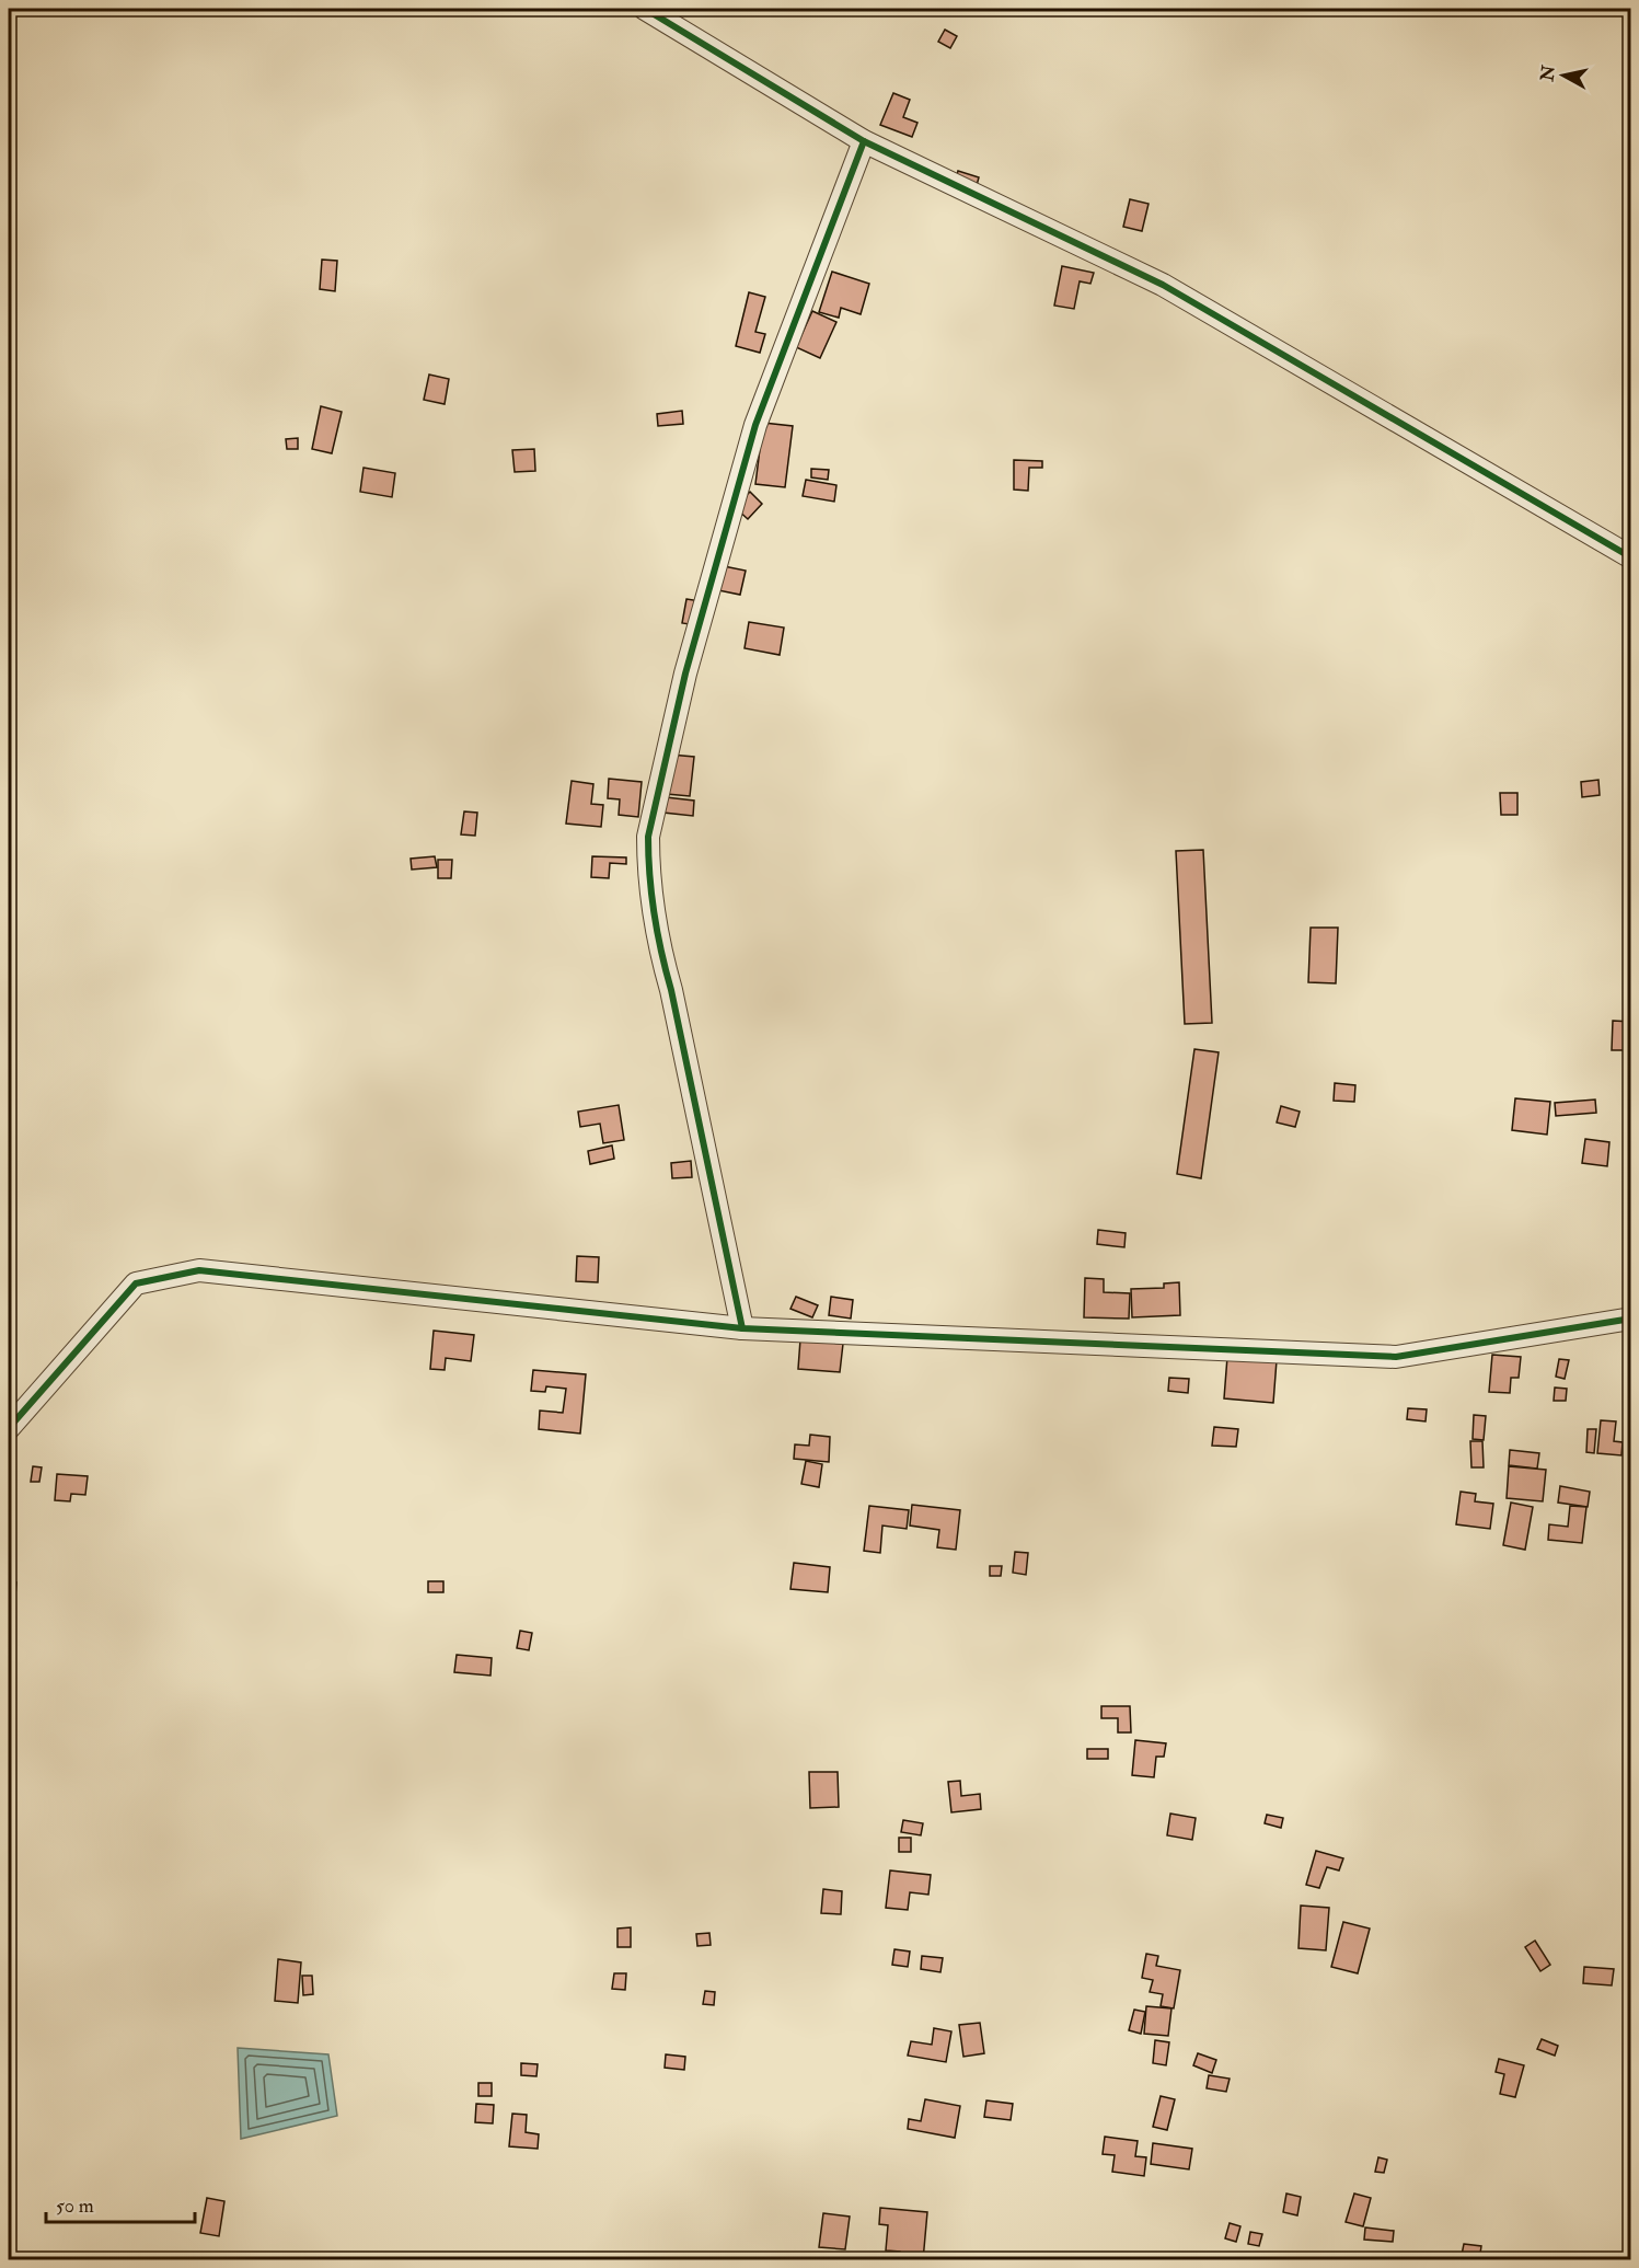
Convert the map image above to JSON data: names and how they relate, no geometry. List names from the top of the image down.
{
  "scale_bar": "50 m",
  "north": "left"
}
